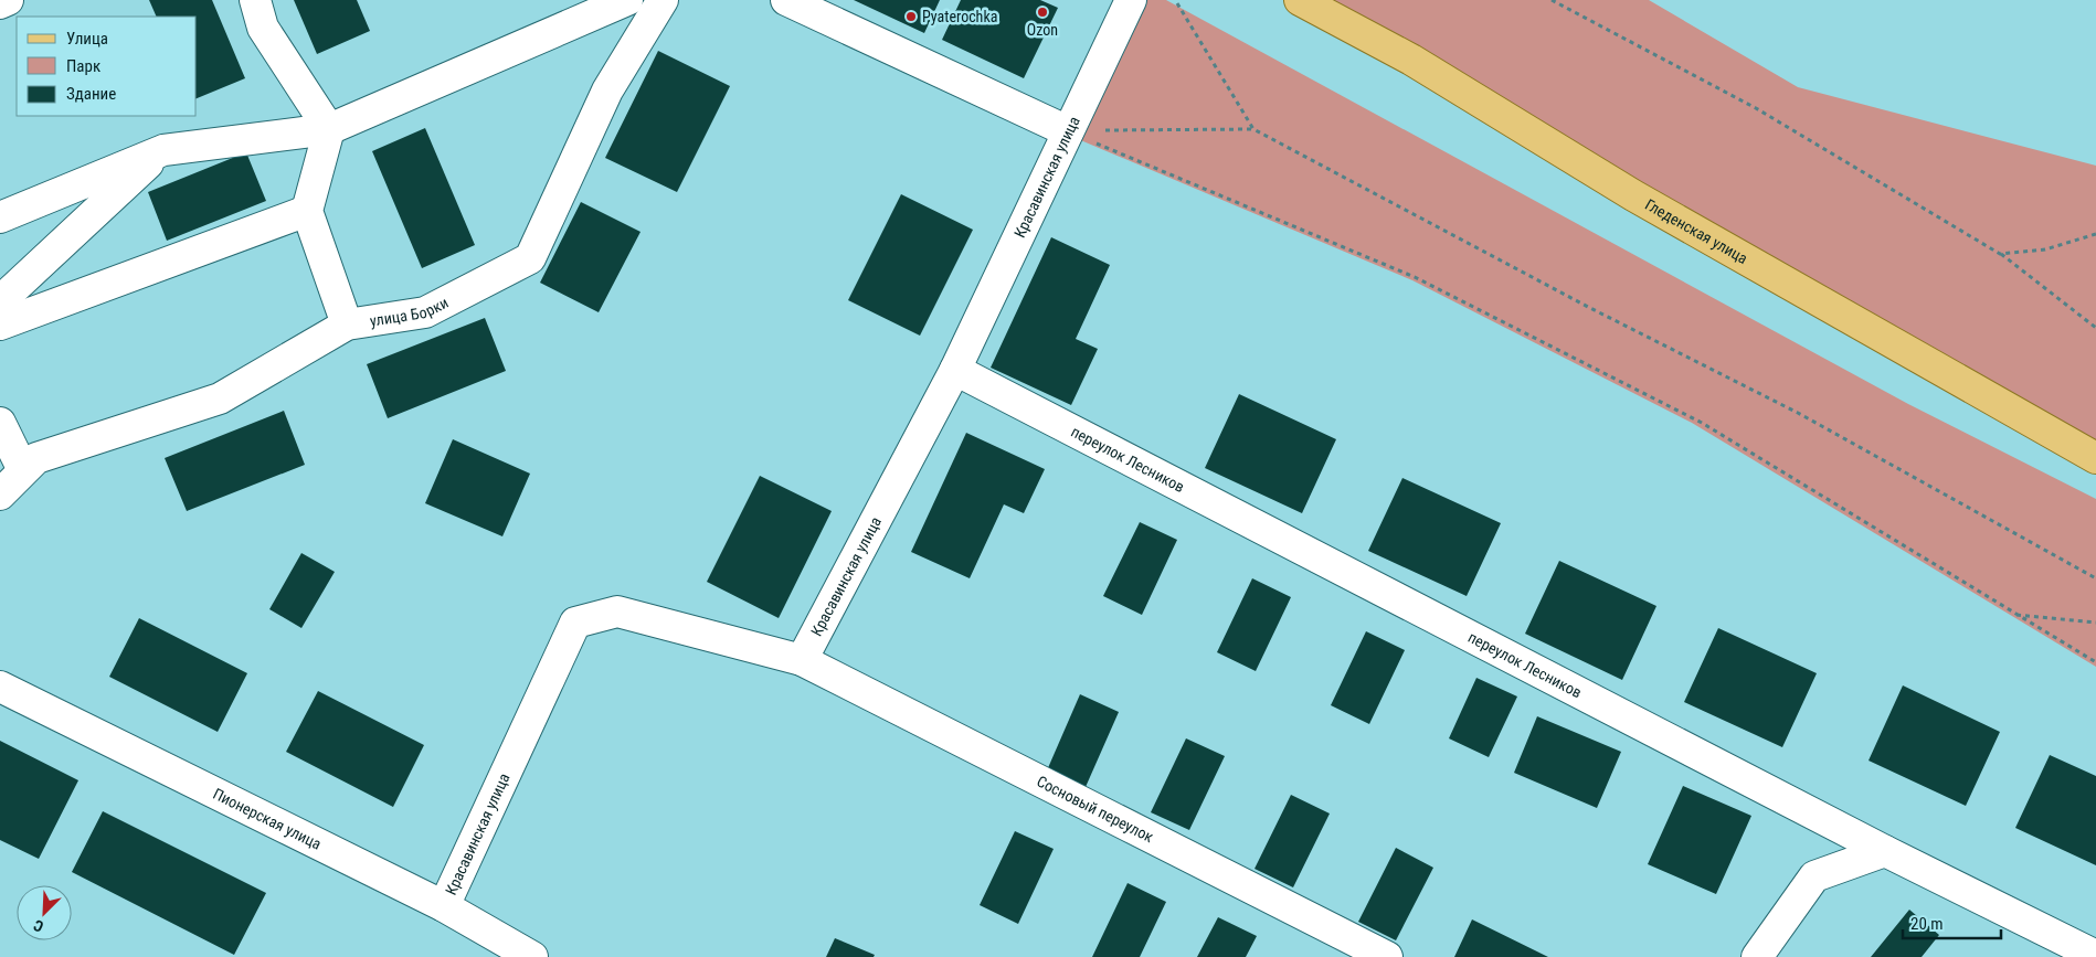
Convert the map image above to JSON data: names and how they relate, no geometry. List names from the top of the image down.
{
  "streets": {
    "main road": ["Гледенская улица"],
    "street": [
      "Красавинская улица",
      "улица Борки",
      "переулок Лесников",
      "Сосновый переулок",
      "Пионерская улица"
    ]
  },
  "crossings": [
    ["Красавинская улица", "переулок Лесников"],
    ["Красавинская улица", "Сосновый переулок"],
    ["Красавинская улица", "Пионерская улица"]
  ],
  "places": ["Ozon", "Pyaterochka"],
  "legend": ["Улица", "Парк", "Здание"],
  "scale_bar": "20 m",
  "north": "bottom left"
}
